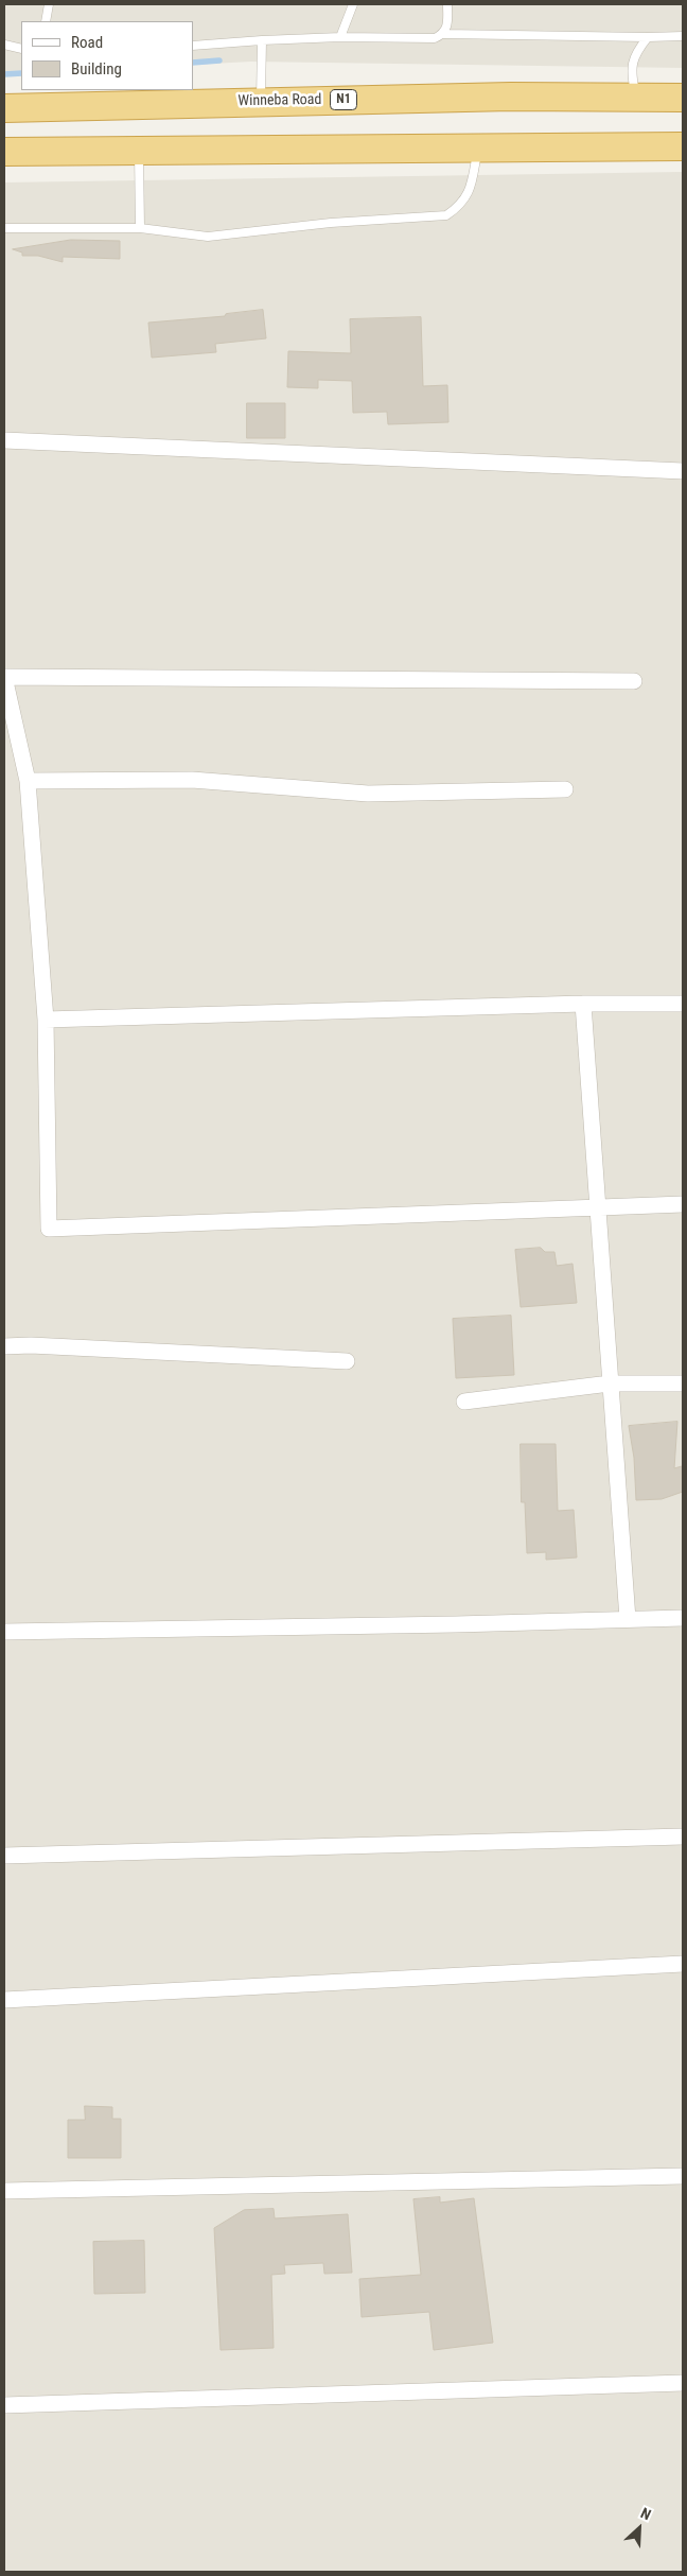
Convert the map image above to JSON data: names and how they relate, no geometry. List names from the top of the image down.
{
  "streets": {
    "highway": ["N1", "Winneba Road"]
  },
  "legend": ["Road", "Building"],
  "north": "top right"
}
